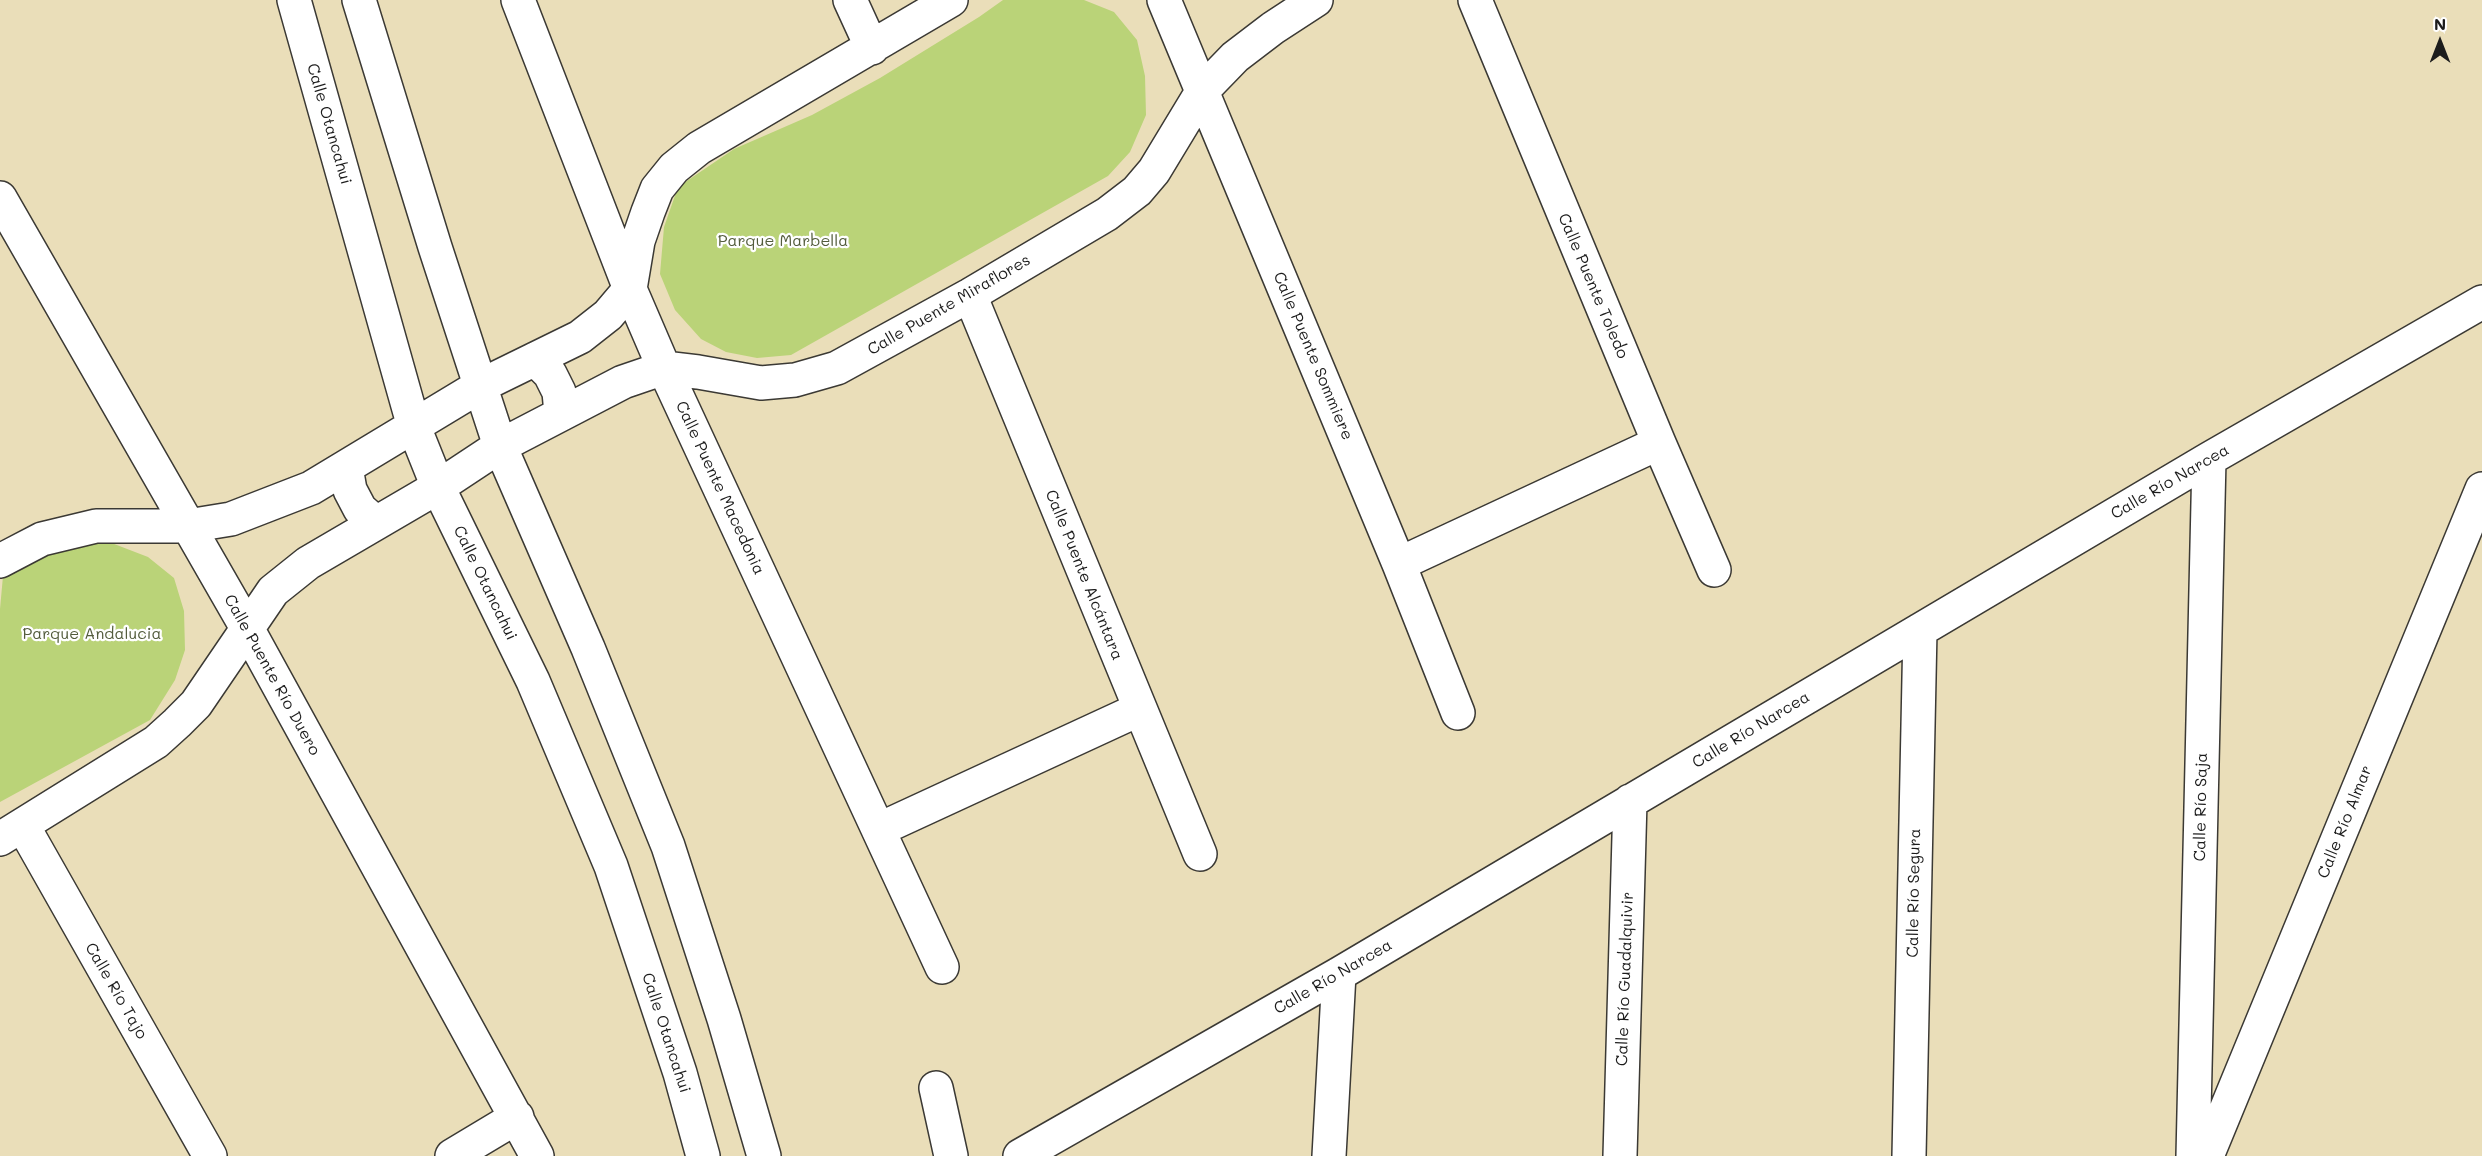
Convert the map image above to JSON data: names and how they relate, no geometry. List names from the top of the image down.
{
  "streets": {
    "street": [
      "Calle Otancahui",
      "Calle Puente Toledo",
      "Calle Puente Miraflores",
      "Calle Puente Sommiere",
      "Calle Río Narcea",
      "Calle Puente Macedonia",
      "Calle Puente Alcántara",
      "Calle Puente Río Duero",
      "Calle Río Saja",
      "Calle Río Almar",
      "Calle Río Segura",
      "Calle Río Guadalquivir",
      "Calle Río Tajo"
    ]
  },
  "crossings": [
    ["Calle Otancahui", "Calle Puente Miraflores"],
    ["Calle Puente Miraflores", "Calle Puente Sommiere"],
    ["Calle Puente Miraflores", "Calle Puente Macedonia"],
    ["Calle Puente Miraflores", "Calle Puente Alcántara"],
    ["Calle Puente Miraflores", "Calle Puente Río Duero"],
    ["Calle Puente Miraflores", "Calle Río Tajo"],
    ["Calle Río Narcea", "Calle Río Saja"],
    ["Calle Río Narcea", "Calle Río Segura"],
    ["Calle Río Narcea", "Calle Río Guadalquivir"]
  ],
  "parks": ["Parque Marbella", "Parque Andalucia"],
  "north": "top"
}
